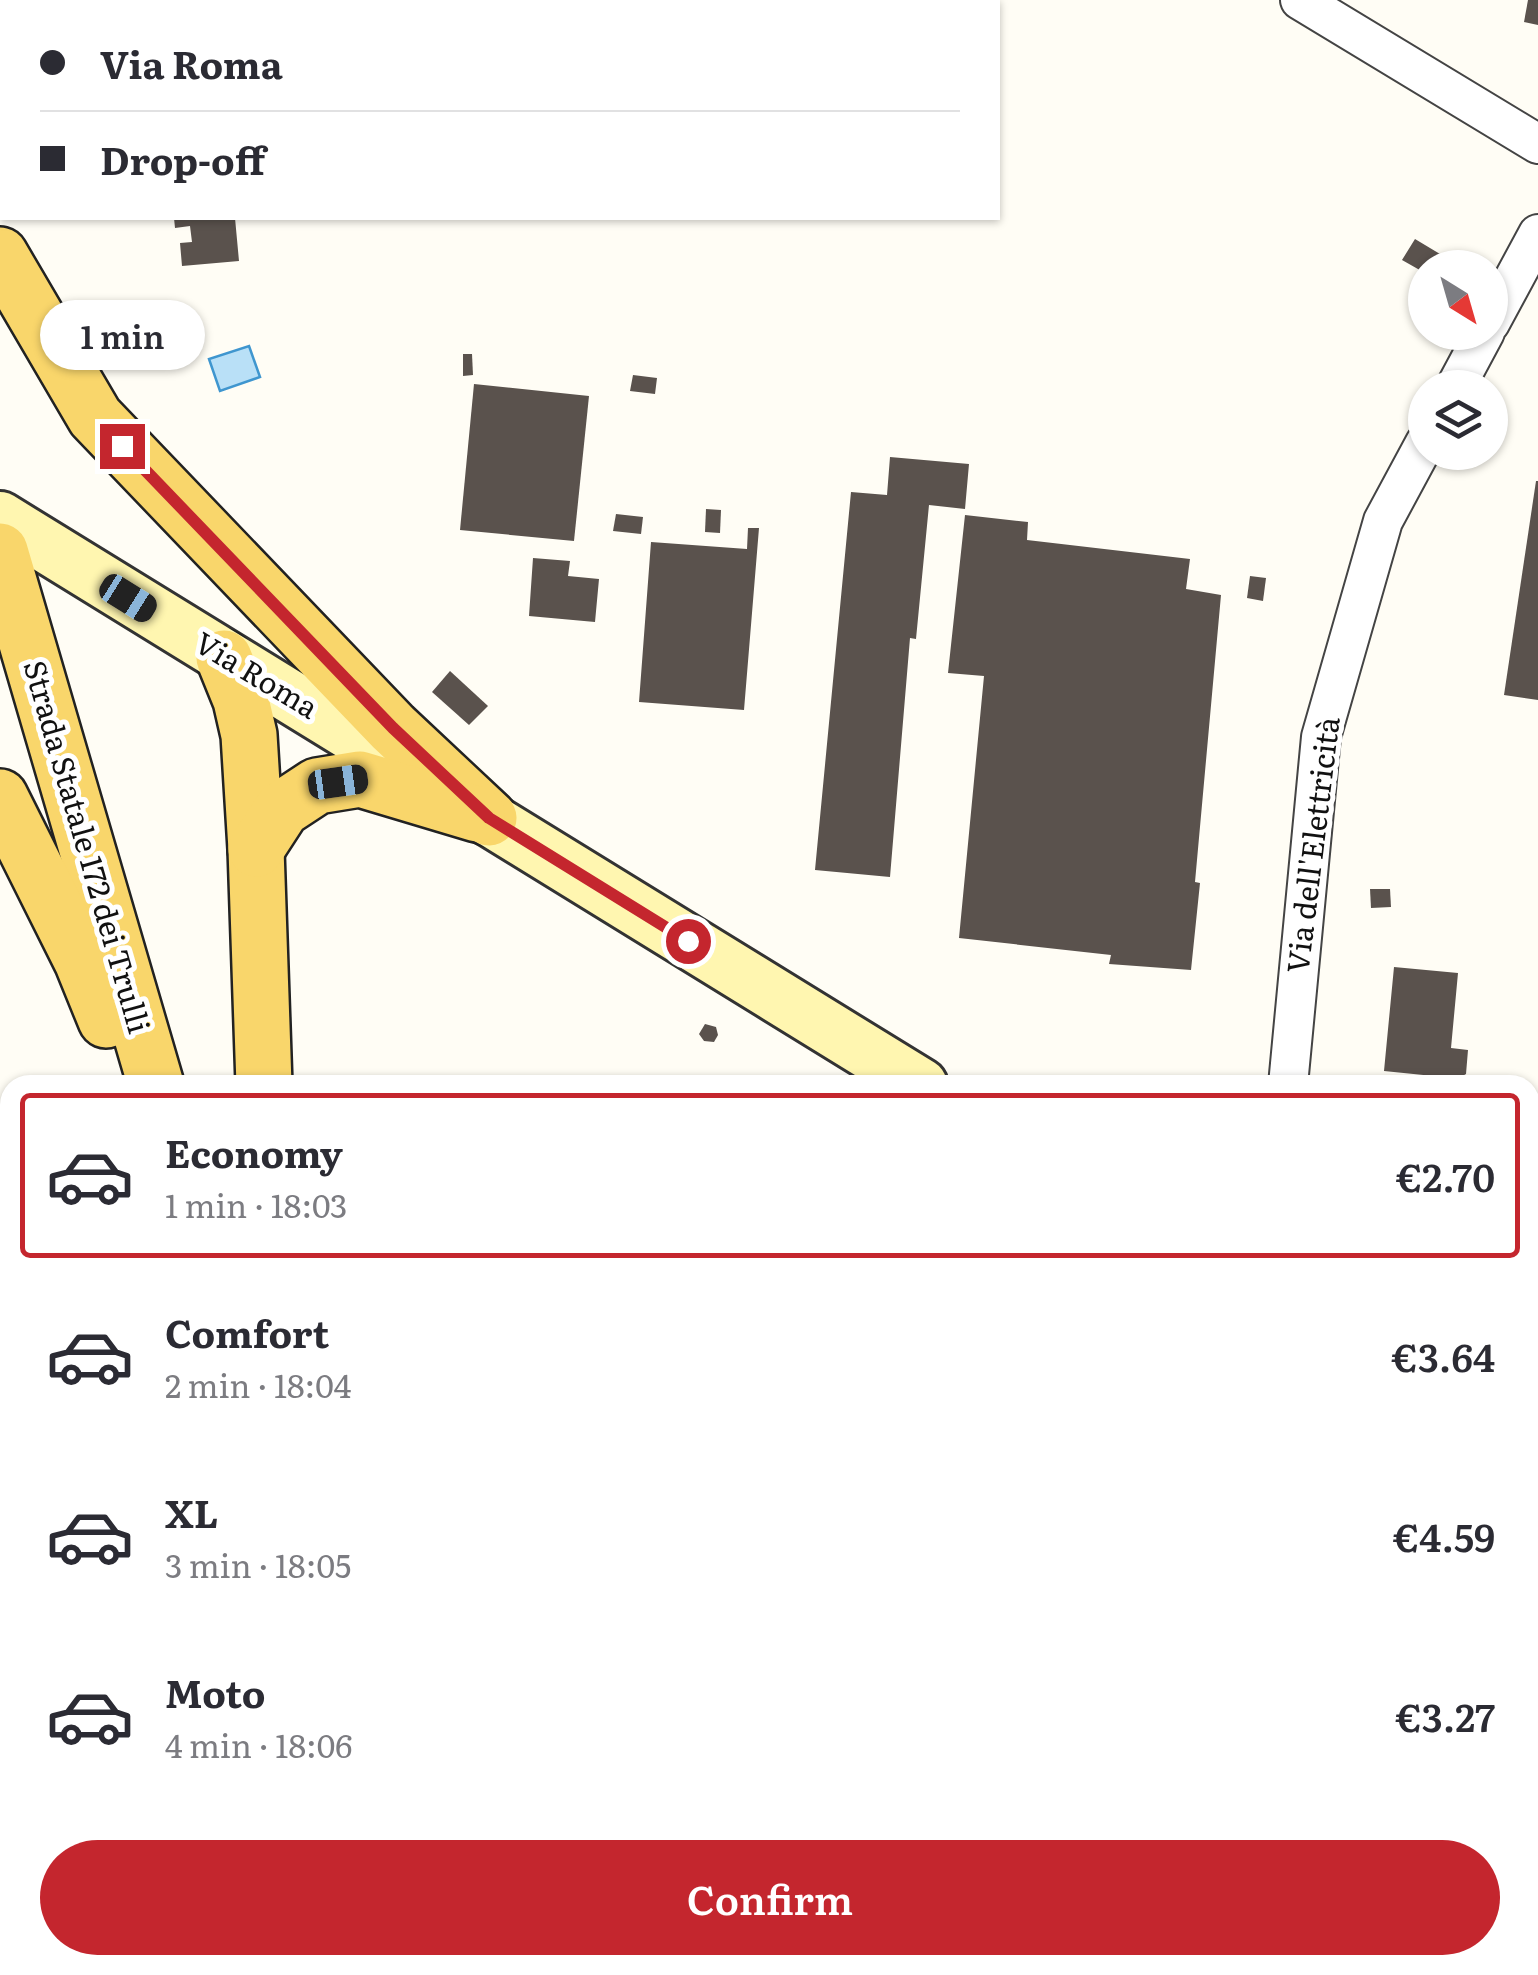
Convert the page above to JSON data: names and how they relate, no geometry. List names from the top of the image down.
{
  "streets": {
    "main road": ["Strada Statale 172 dei Trulli"],
    "street": ["Via Roma", "Via dell'Elettricità"]
  },
  "north": "bottom right",
  "page": {
    "banner": ["Via Roma", "Drop-off"],
    "bubble": "1 min",
    "list": [
      {
        "name": "Economy",
        "note": "1 min · 18:03",
        "value": "€2.70"
      },
      {
        "name": "Comfort",
        "note": "2 min · 18:04",
        "value": "€3.64"
      },
      {
        "name": "XL",
        "note": "3 min · 18:05",
        "value": "€4.59"
      },
      {
        "name": "Moto",
        "note": "4 min · 18:06",
        "value": "€3.27"
      }
    ],
    "buttons": "Confirm"
  }
}
